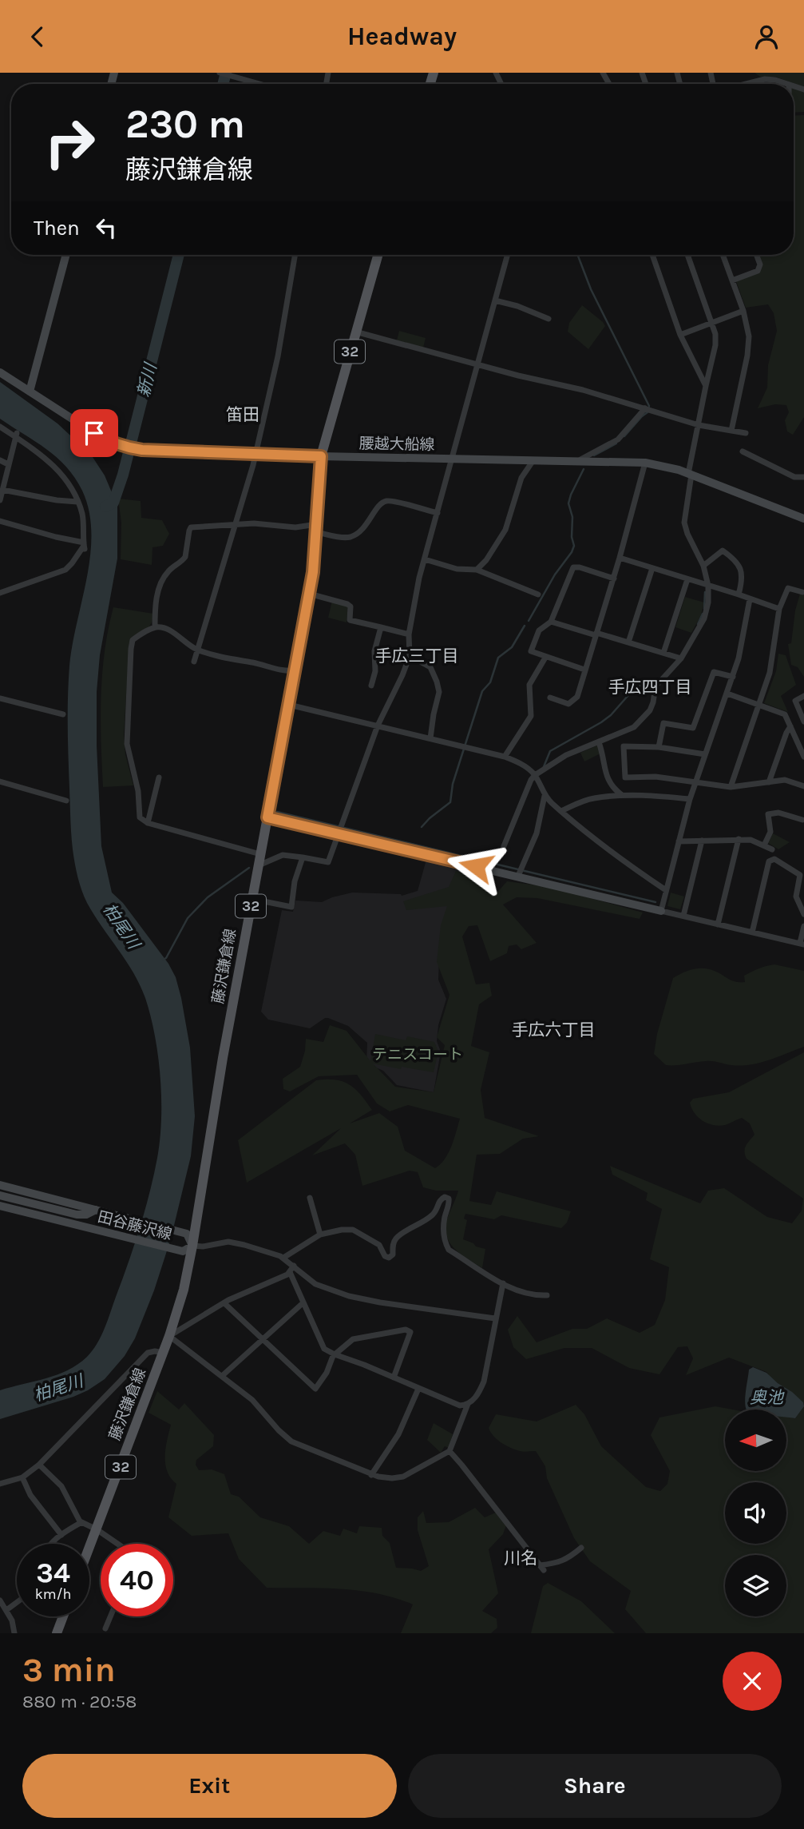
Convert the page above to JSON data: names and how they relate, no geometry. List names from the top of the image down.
{
  "streets": {
    "main road": [
      "32",
      "腰越大船線",
      "藤沢鎌倉線",
      "田谷藤沢線"
    ]
  },
  "crossings": [
    ["腰越大船線", "藤沢鎌倉線"],
    ["藤沢鎌倉線", "田谷藤沢線"]
  ],
  "districts": [
    "笛田",
    "手広三丁目",
    "手広四丁目",
    "手広六丁目",
    "川名"
  ],
  "water": ["新川", "柏尾川", "奥池"],
  "parks": ["テニスコート"],
  "north": "left",
  "page": {
    "header": "Headway",
    "turn": ["230 m", "藤沢鎌倉線"],
    "then": "Then",
    "speed": "34 km/h",
    "limit": "40",
    "heading": ["3 min", "880 m · 20:58"],
    "buttons": ["Exit", "Share"]
  }
}
